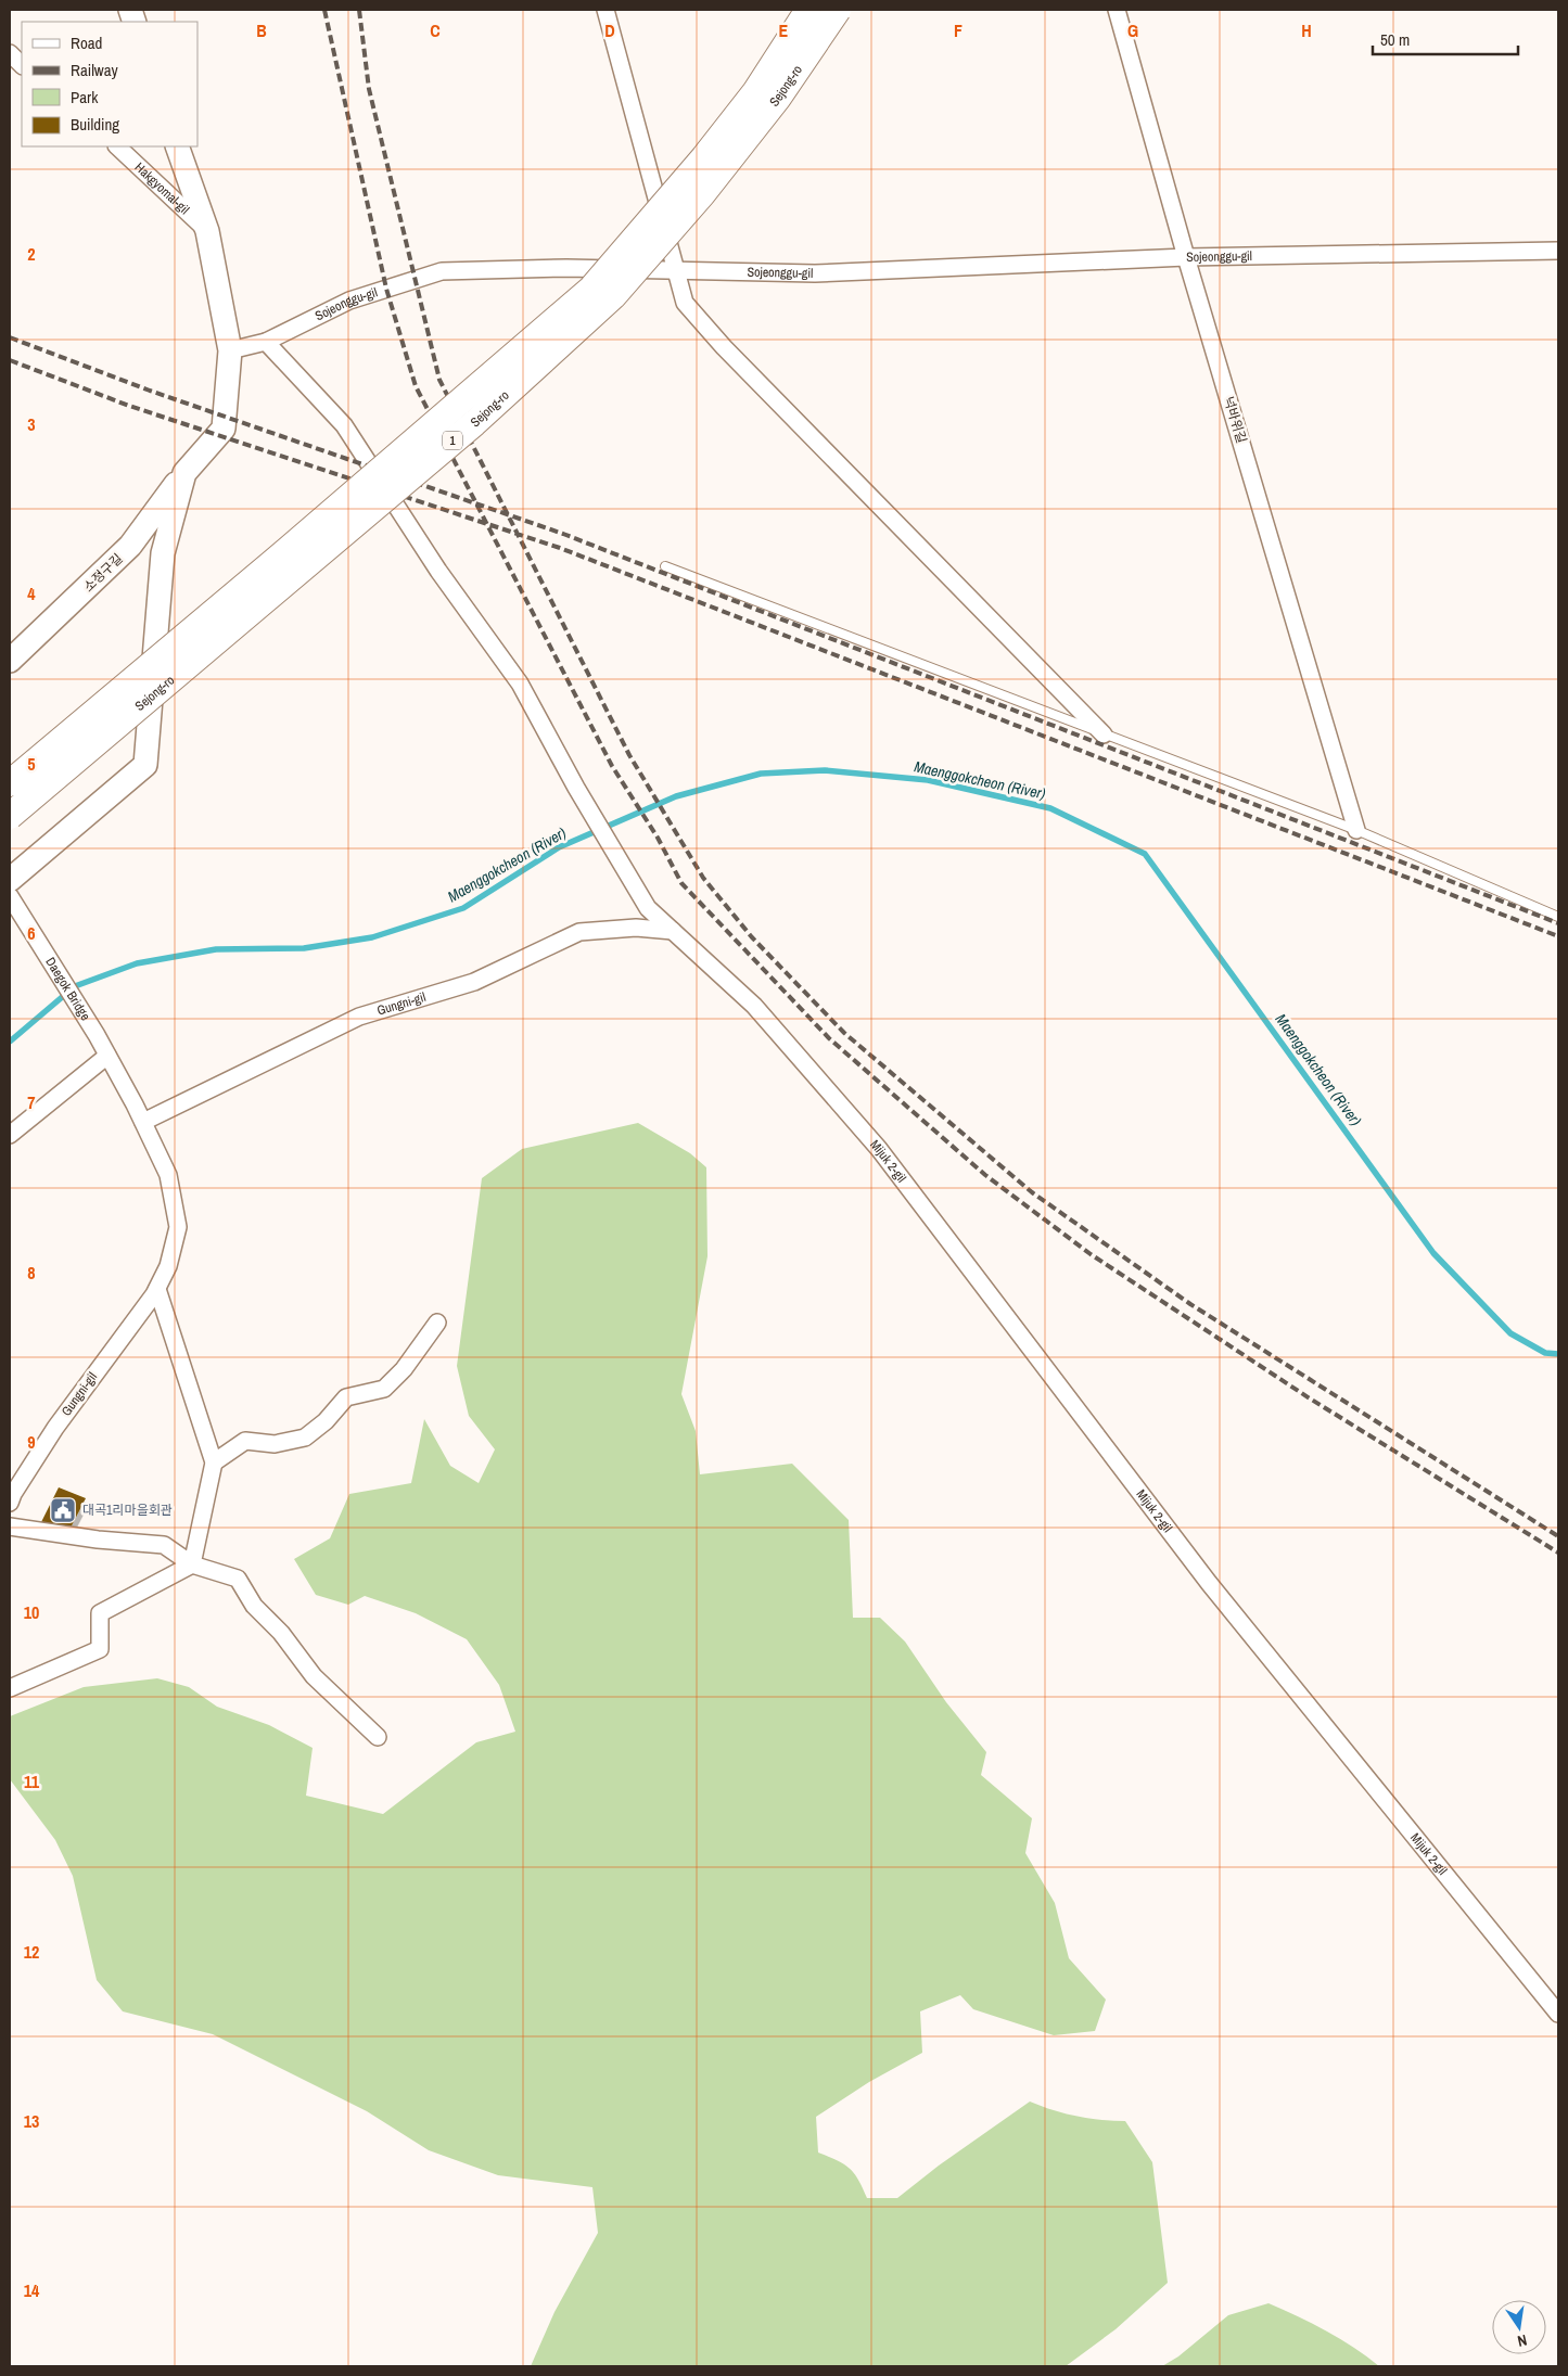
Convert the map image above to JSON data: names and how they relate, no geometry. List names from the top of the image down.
{
  "streets": {
    "main road": ["Sejong-ro", "1"],
    "street": [
      "Hakgyomal-gil",
      "Sojeonggu-gil",
      "넉바위길",
      "소정구길",
      "Daegok Bridge",
      "Gungni-gil",
      "Mijuk 2-gil"
    ]
  },
  "crossings": [
    ["Sojeonggu-gil", "넉바위길"],
    ["Sojeonggu-gil", "소정구길"],
    ["Sojeonggu-gil", "Mijuk 2-gil"],
    ["Daegok Bridge", "Gungni-gil"],
    ["Gungni-gil", "Mijuk 2-gil"]
  ],
  "water": ["Maenggokcheon (River)"],
  "places": {
    "public building": ["대곡1리마을회관"]
  },
  "legend": [
    "Road",
    "Railway",
    "Park",
    "Building"
  ],
  "scale_bar": "50 m",
  "north": "bottom",
  "grid": {
    "columns": [
      "B",
      "C",
      "D",
      "E",
      "F",
      "G",
      "H"
    ],
    "rows": [
      "2",
      "3",
      "4",
      "5",
      "6",
      "7",
      "8",
      "9",
      "10",
      "11",
      "12",
      "13",
      "14"
    ]
  }
}
